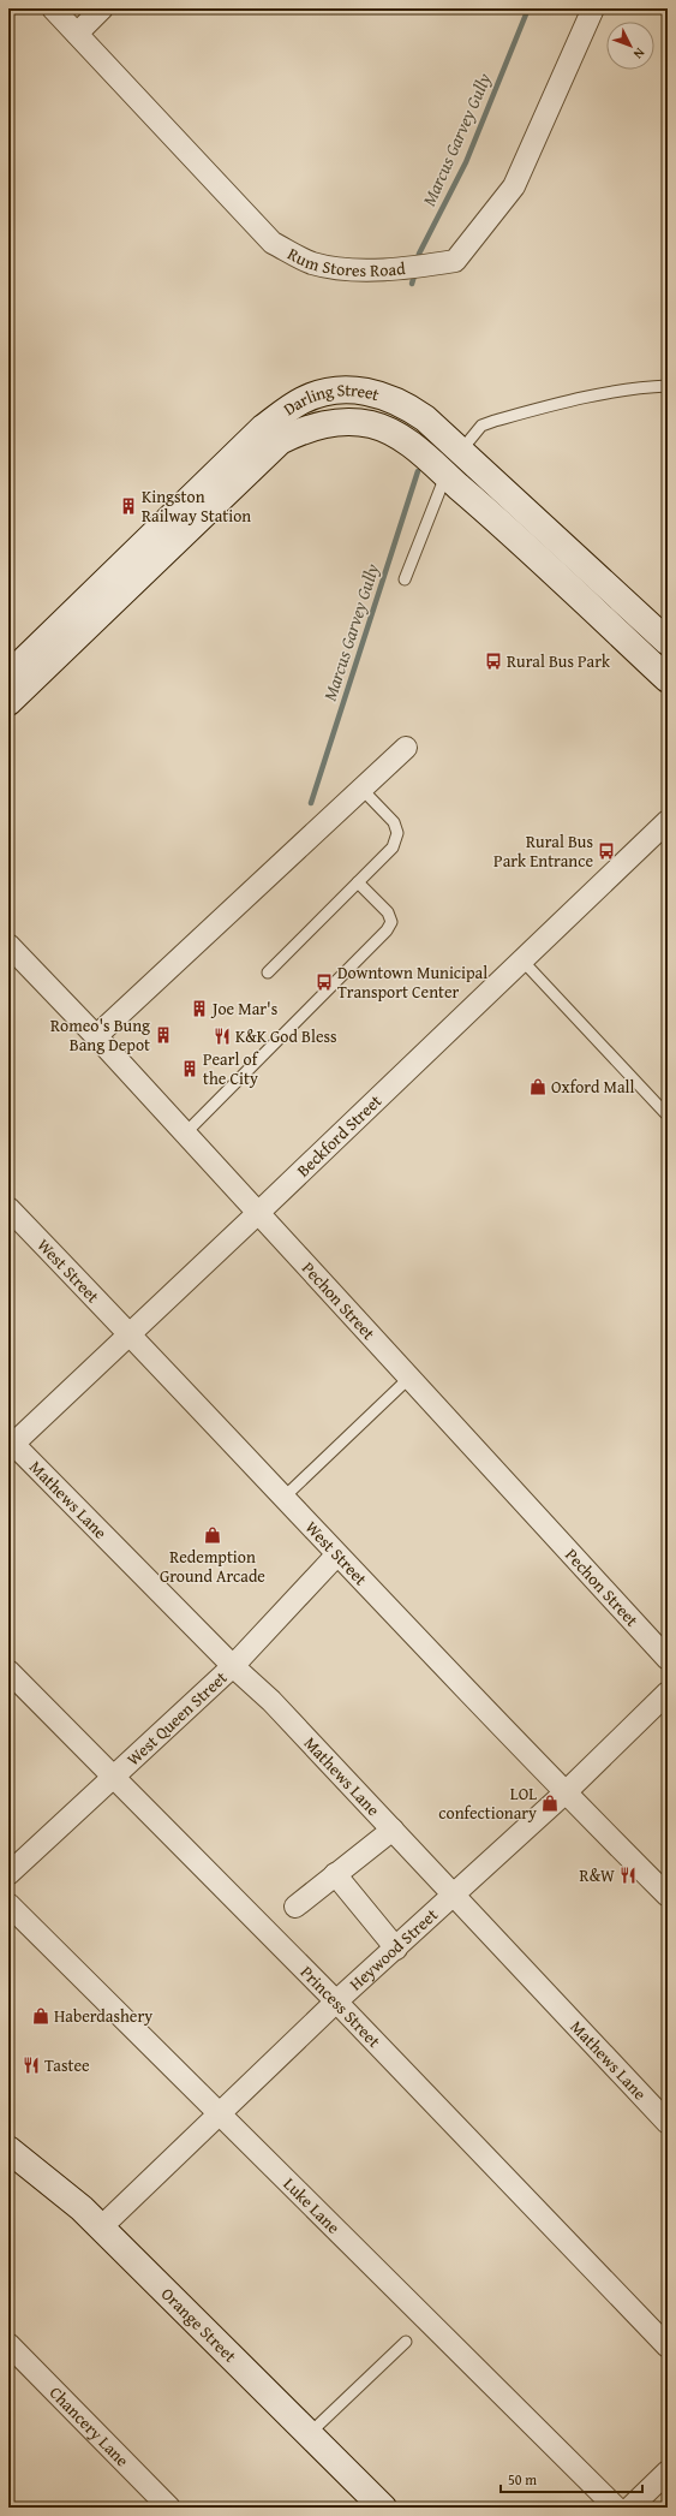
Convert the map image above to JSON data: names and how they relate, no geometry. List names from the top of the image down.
{
  "streets": {
    "street": [
      "Rum Stores Road",
      "Darling Street",
      "Beckford Street",
      "West Street",
      "Pechon Street",
      "Mathews Lane",
      "West Queen Street",
      "Heywood Street",
      "Princess Street",
      "Luke Lane",
      "Orange Street",
      "Chancery Lane"
    ]
  },
  "crossings": [
    ["Beckford Street", "West Street"],
    ["Beckford Street", "Pechon Street"],
    ["Beckford Street", "Mathews Lane"],
    ["West Street", "West Queen Street"],
    ["West Street", "Heywood Street"],
    ["Mathews Lane", "West Queen Street"],
    ["Mathews Lane", "Heywood Street"],
    ["West Queen Street", "Princess Street"],
    ["Heywood Street", "Princess Street"],
    ["Heywood Street", "Luke Lane"],
    ["Heywood Street", "Orange Street"]
  ],
  "water": ["Marcus Garvey Gully"],
  "places": {
    "building": [
      "Kingston Railway Station",
      "Joe Mar's",
      "Romeo's Bung Bang Depot",
      "Pearl of the City"
    ],
    "bus stop": ["Rural Bus Park", "Rural Bus Park Entrance", "Downtown Municipal Transport Center"],
    "restaurant": ["K&K God Bless", "R&W", "Tastee"],
    "shop": [
      "Oxford Mall",
      "Redemption Ground Arcade",
      "LOL confectionary",
      "Haberdashery"
    ]
  },
  "scale_bar": "50 m",
  "north": "bottom right"
}
